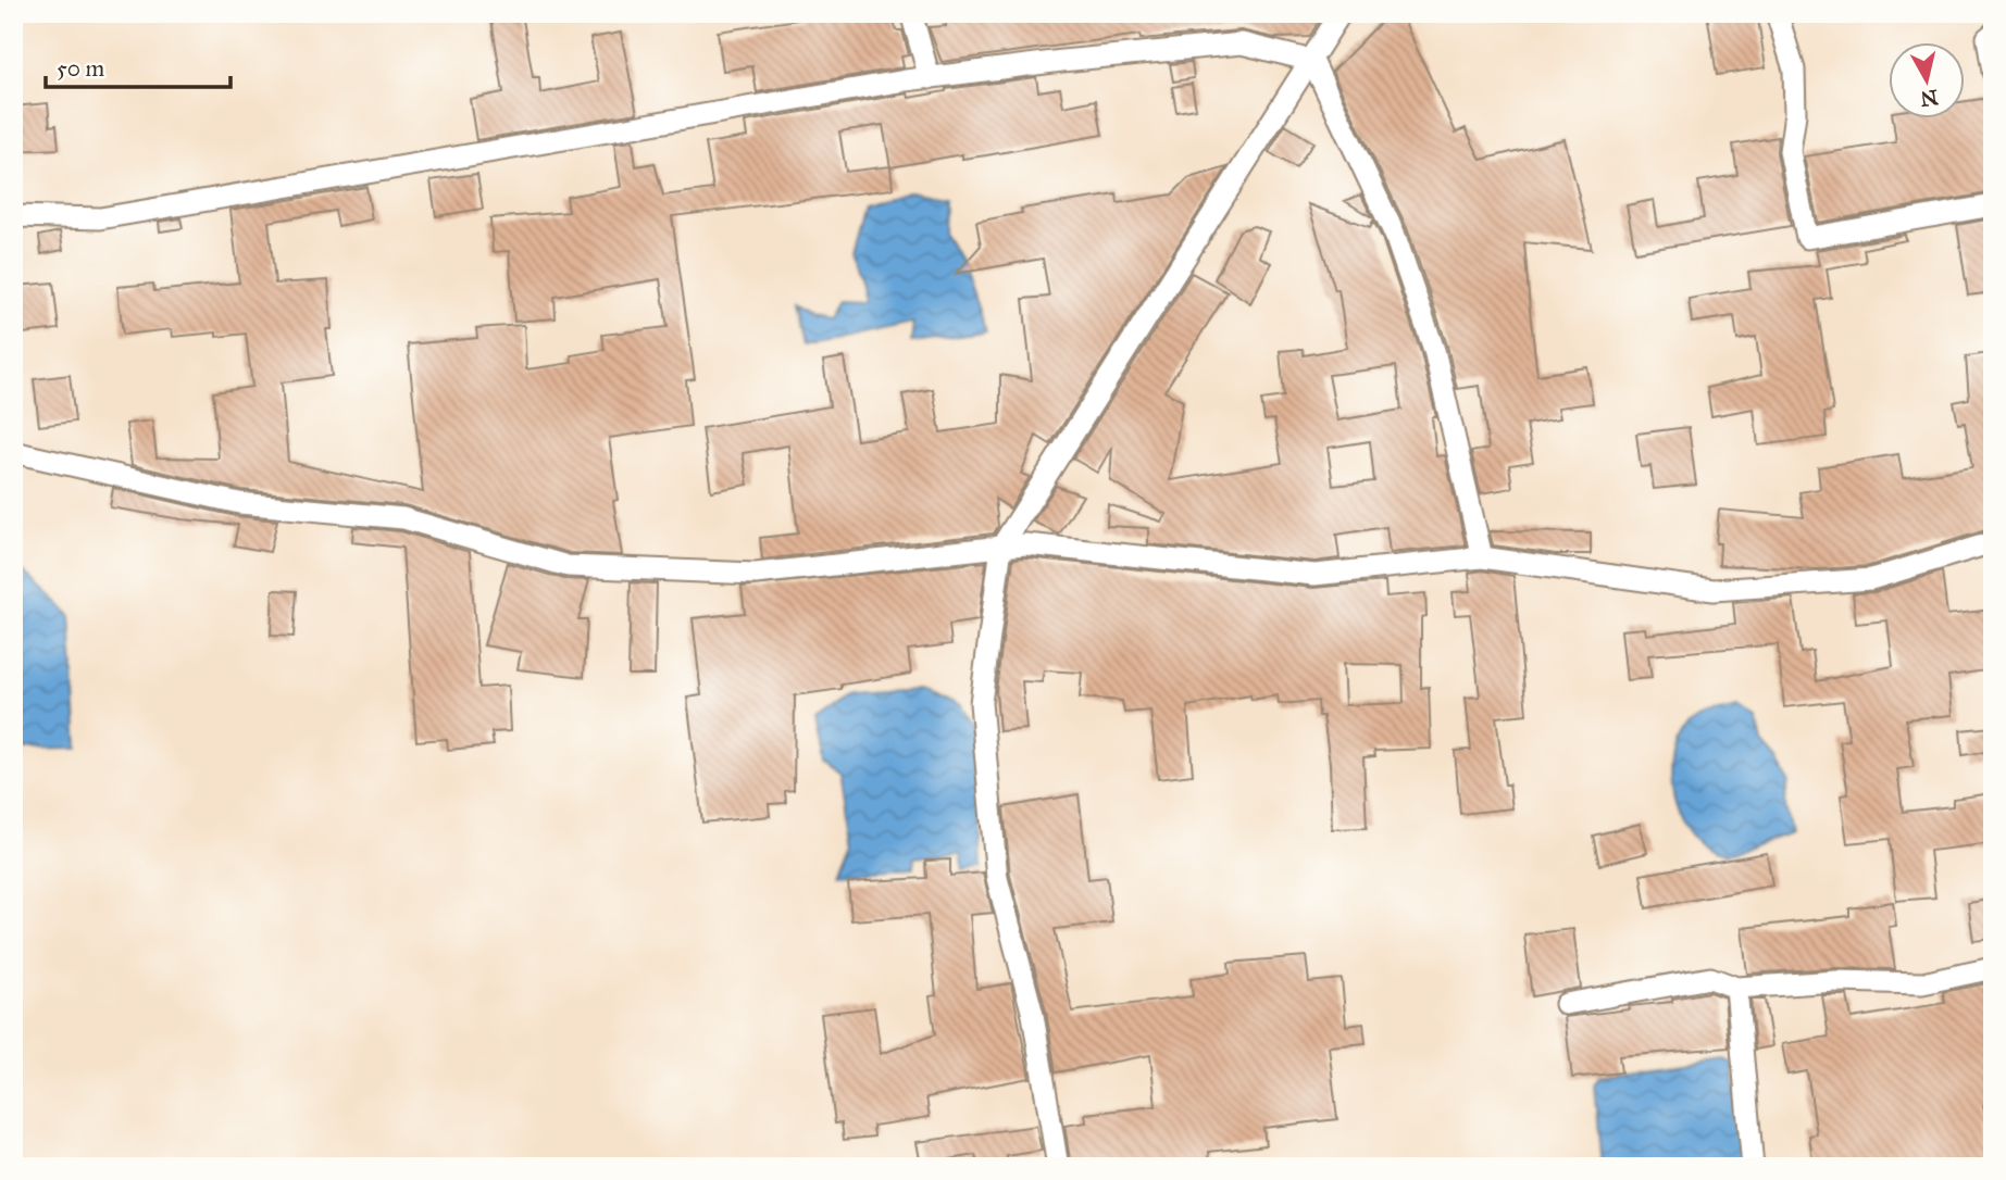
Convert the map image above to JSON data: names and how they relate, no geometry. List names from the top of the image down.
{
  "scale_bar": "50 m",
  "north": "bottom"
}
